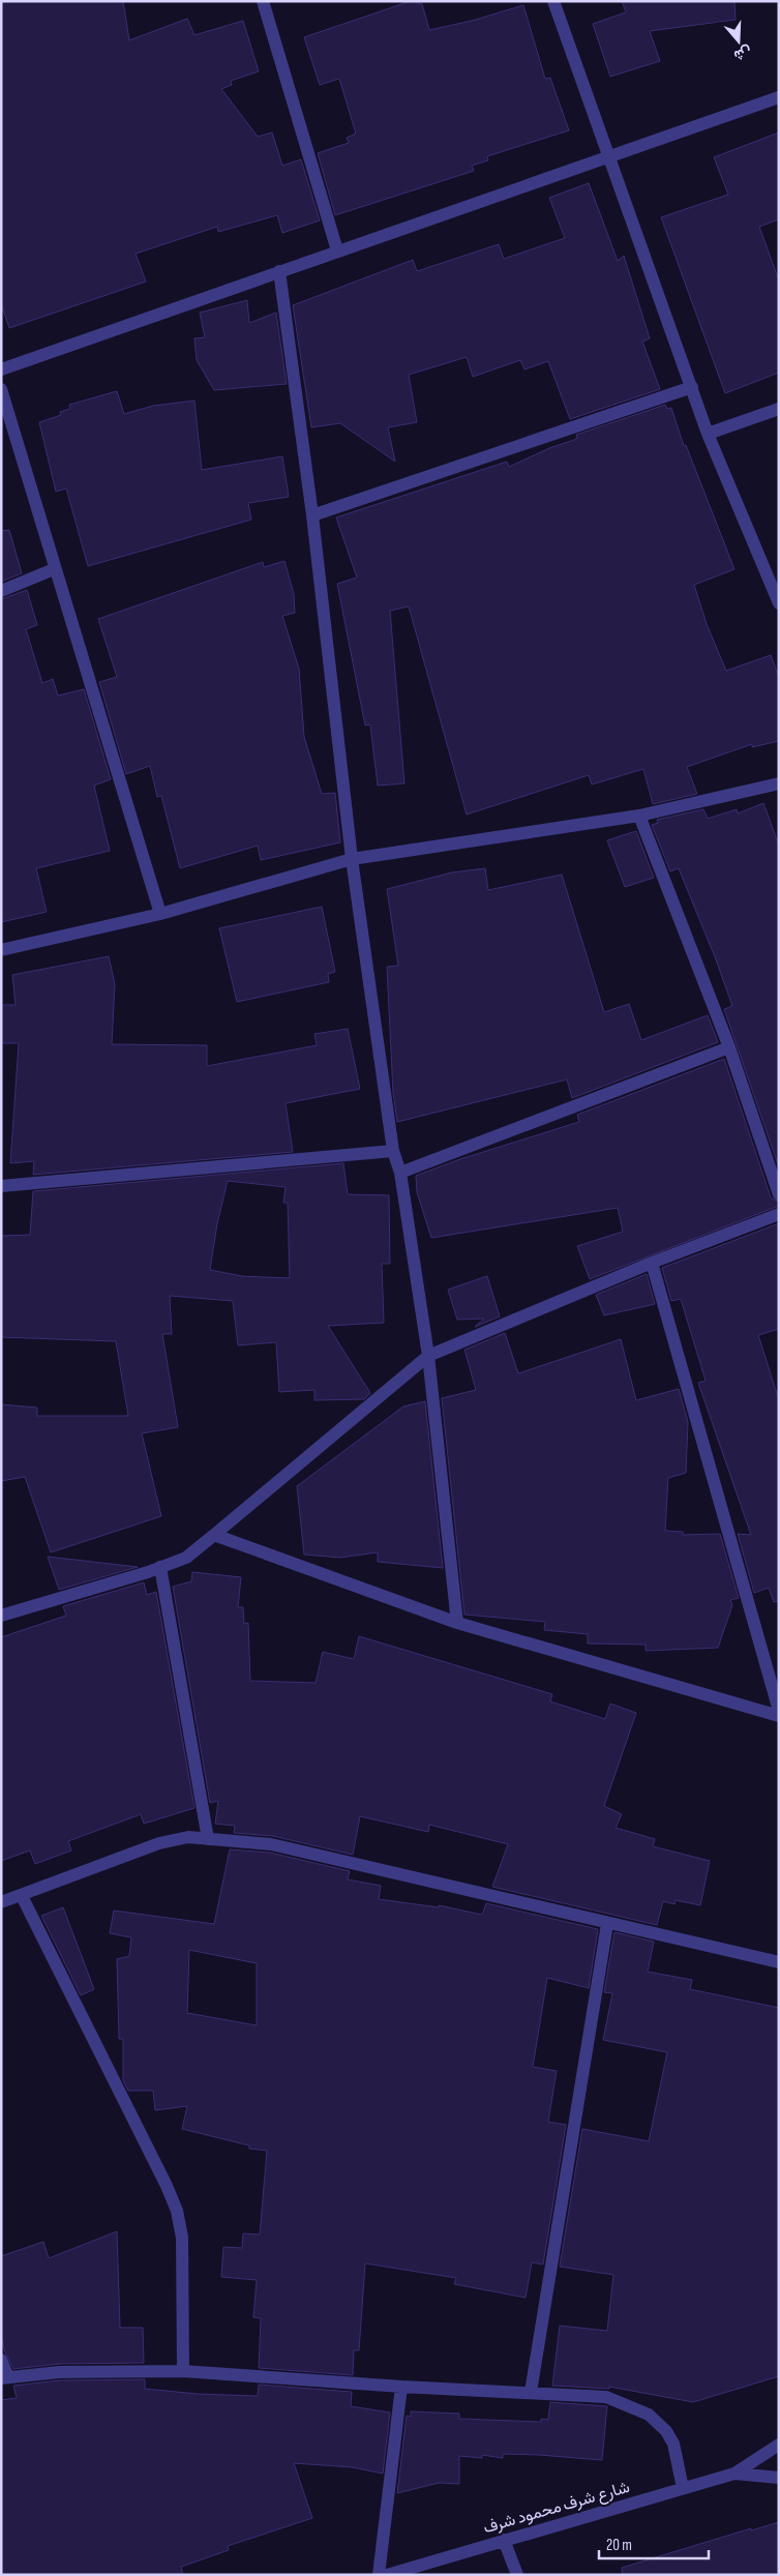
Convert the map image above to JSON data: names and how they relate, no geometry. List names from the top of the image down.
{
  "streets": {
    "street": ["شارع شرف محمود شرف"]
  },
  "scale_bar": "20 m",
  "north": "bottom"
}
